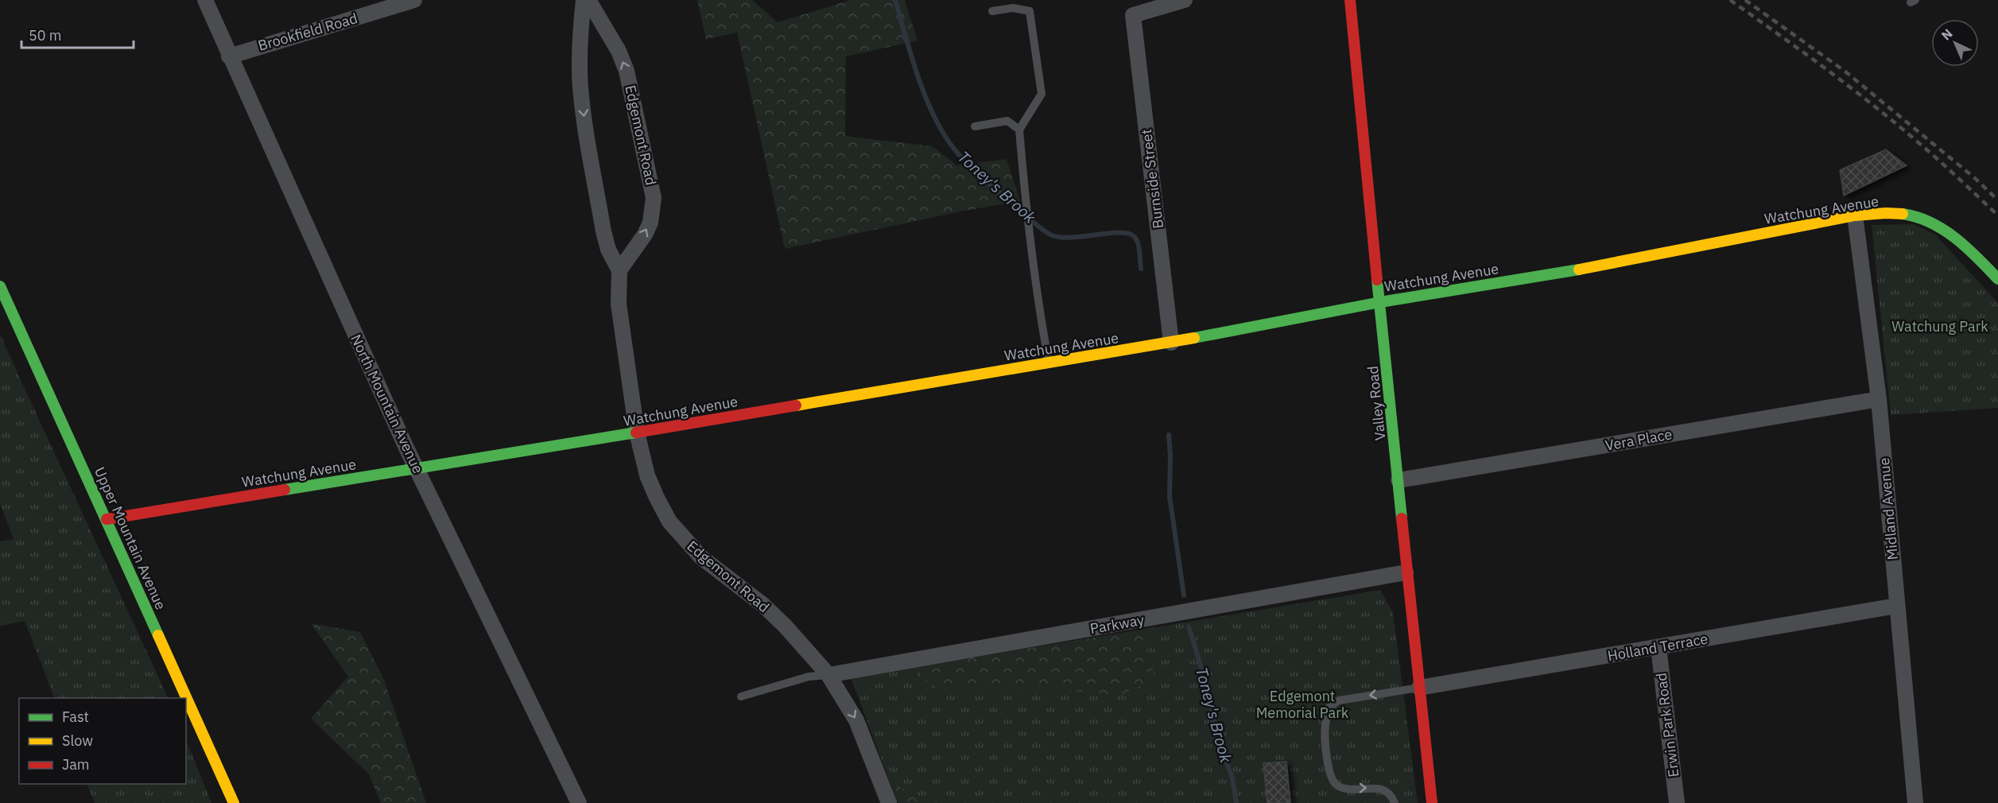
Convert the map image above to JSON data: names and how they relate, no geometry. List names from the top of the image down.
{
  "streets": {
    "street": [
      "Brookfield Road",
      "Edgemont Road",
      "Burnside Street",
      "Watchung Avenue",
      "Valley Road",
      "North Mountain Avenue",
      "Vera Place",
      "Midland Avenue",
      "Upper Mountain Avenue",
      "Parkway",
      "Holland Terrace",
      "Erwin Park Road"
    ]
  },
  "crossings": [
    ["Brookfield Road", "North Mountain Avenue"],
    ["Edgemont Road", "Watchung Avenue"],
    ["Edgemont Road", "Parkway"],
    ["Burnside Street", "Watchung Avenue"],
    ["Watchung Avenue", "Valley Road"],
    ["Watchung Avenue", "North Mountain Avenue"],
    ["Watchung Avenue", "Midland Avenue"],
    ["Watchung Avenue", "Upper Mountain Avenue"],
    ["Valley Road", "Vera Place"],
    ["Valley Road", "Parkway"],
    ["Valley Road", "Holland Terrace"],
    ["Vera Place", "Midland Avenue"],
    ["Midland Avenue", "Holland Terrace"],
    ["Holland Terrace", "Erwin Park Road"]
  ],
  "water": ["Toney's Brook"],
  "parks": ["Watchung Park", "Edgemont Memorial Park"],
  "legend": ["Fast", "Slow", "Jam"],
  "scale_bar": "50 m",
  "north": "top left"
}
